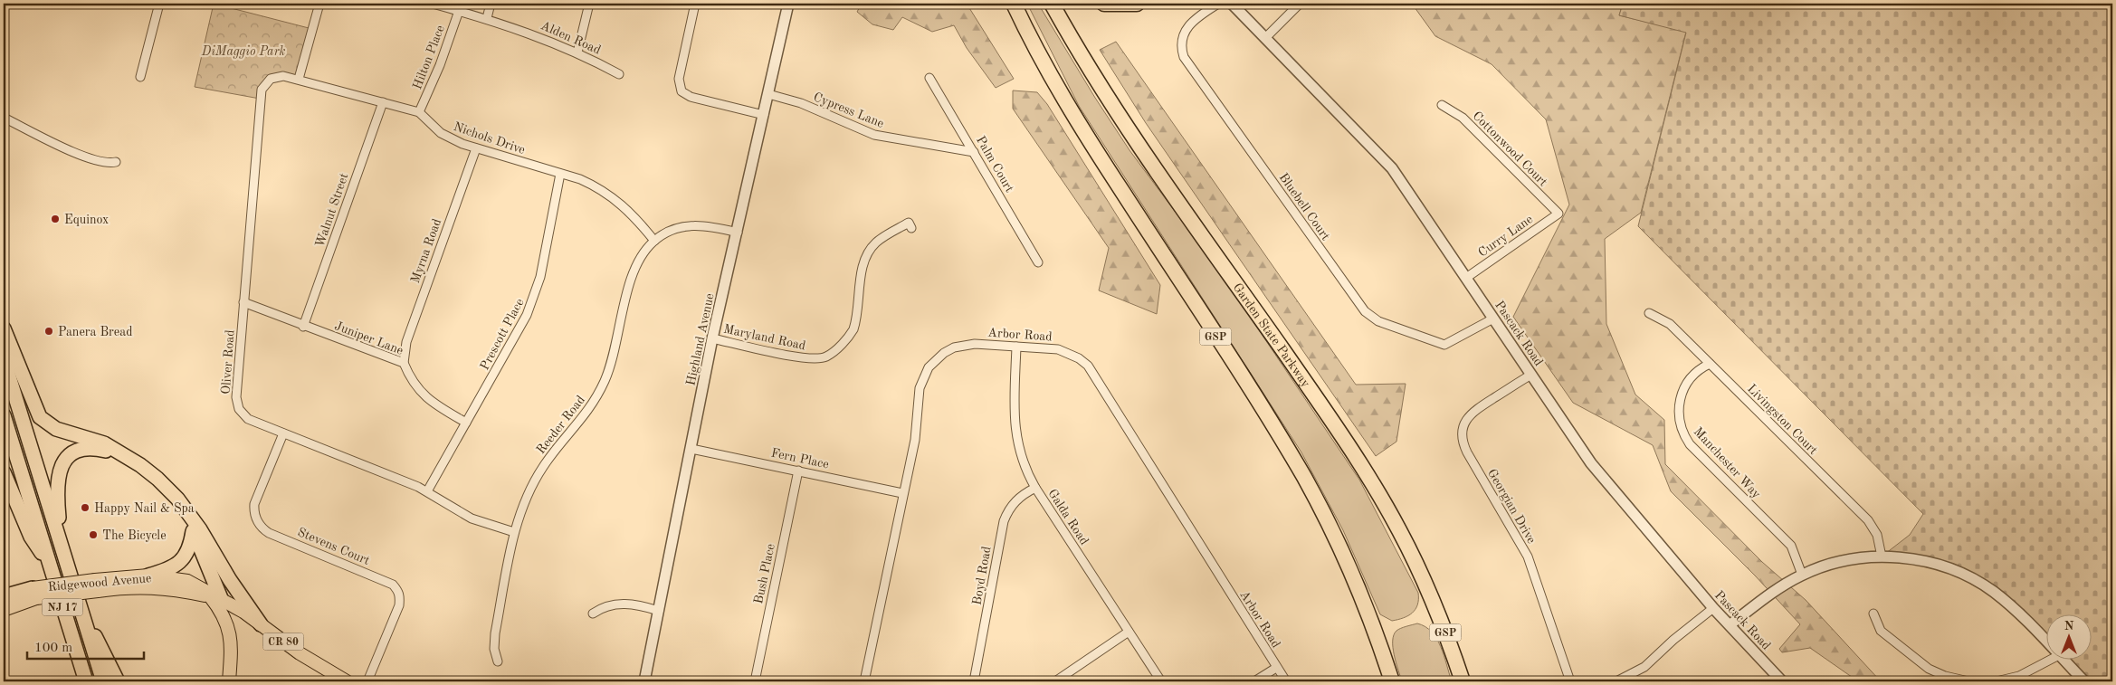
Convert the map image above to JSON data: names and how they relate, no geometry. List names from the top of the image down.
{
  "streets": {
    "highway": ["Garden State Parkway", "GSP", "NJ 17"],
    "main road": ["Ridgewood Avenue", "CR 80"],
    "street": [
      "Alden Road",
      "Hilton Place",
      "Cypress Lane",
      "Nichols Drive",
      "Cottonwood Court",
      "Palm Court",
      "Bluebell Court",
      "Walnut Street",
      "Curry Lane",
      "Myrna Road",
      "Pascack Road",
      "Prescott Place",
      "Arbor Road",
      "Maryland Road",
      "Juniper Lane",
      "Highland Avenue",
      "Oliver Road",
      "Livingston Court",
      "Reeder Road",
      "Fern Place",
      "Manchester Way",
      "Georgian Drive",
      "Galda Road",
      "Stevens Court",
      "Bush Place",
      "Boyd Road"
    ]
  },
  "crossings": [
    ["Alden Road", "Hilton Place"],
    ["Hilton Place", "Nichols Drive"],
    ["Cypress Lane", "Palm Court"],
    ["Cypress Lane", "Highland Avenue"],
    ["Nichols Drive", "Walnut Street"],
    ["Nichols Drive", "Myrna Road"],
    ["Nichols Drive", "Prescott Place"],
    ["Nichols Drive", "Oliver Road"],
    ["Nichols Drive", "Reeder Road"],
    ["Cottonwood Court", "Curry Lane"],
    ["Bluebell Court", "Pascack Road"],
    ["Walnut Street", "Juniper Lane"],
    ["Curry Lane", "Pascack Road"],
    ["Myrna Road", "Juniper Lane"],
    ["Pascack Road", "Georgian Drive"],
    ["Prescott Place", "Juniper Lane"],
    ["Prescott Place", "Oliver Road"],
    ["Arbor Road", "Fern Place"],
    ["Arbor Road", "Galda Road"],
    ["Maryland Road", "Highland Avenue"],
    ["Juniper Lane", "Oliver Road"],
    ["Highland Avenue", "Reeder Road"],
    ["Highland Avenue", "Fern Place"],
    ["Oliver Road", "Reeder Road"],
    ["Oliver Road", "Stevens Court"],
    ["Livingston Court", "Manchester Way"],
    ["Fern Place", "Bush Place"],
    ["Galda Road", "Boyd Road"]
  ],
  "parks": ["DiMaggio Park"],
  "places": [
    "Equinox",
    "Panera Bread",
    "Happy Nail & Spa",
    "The Bicycle"
  ],
  "scale_bar": "100 m",
  "north": "top"
}
